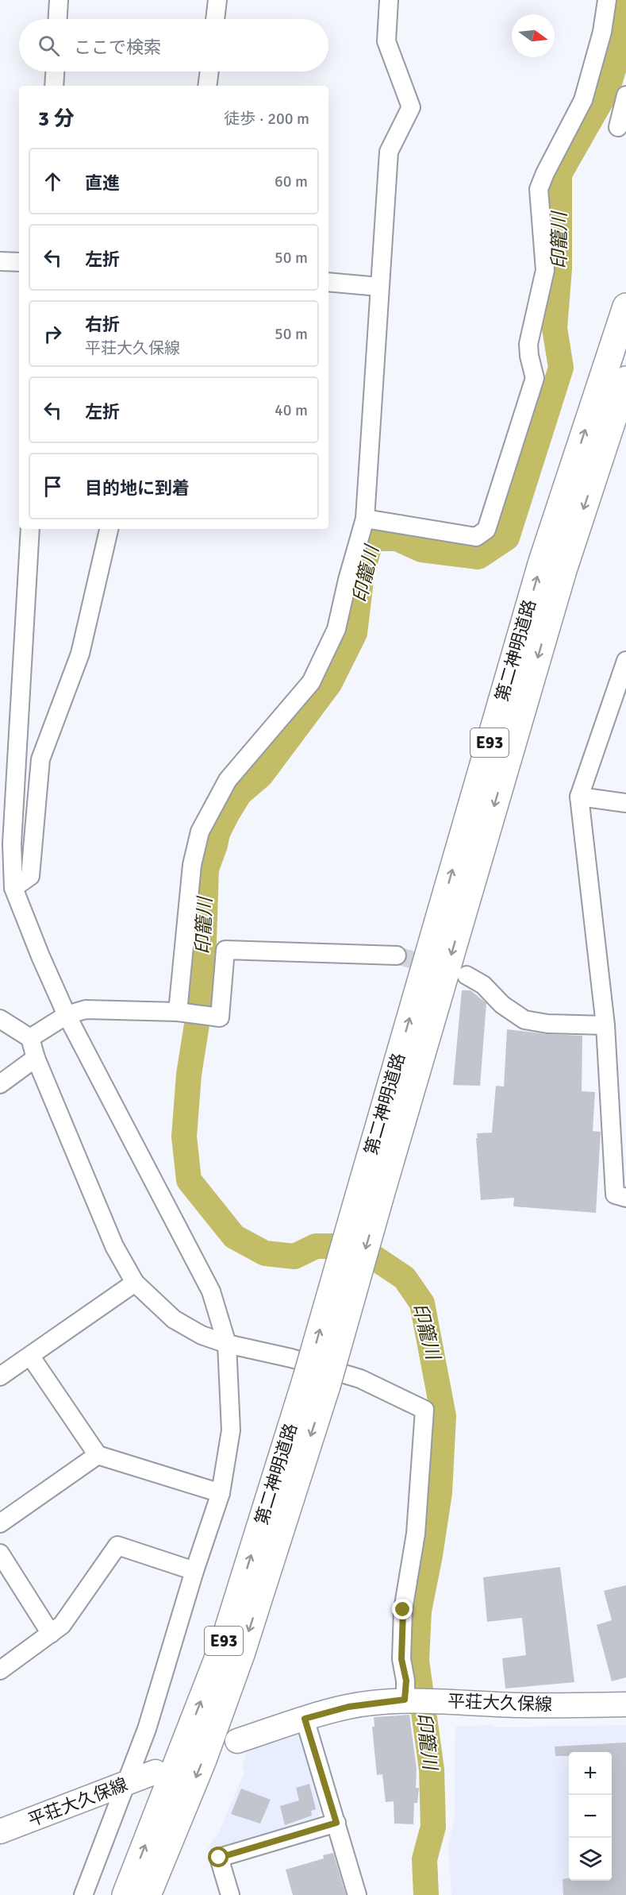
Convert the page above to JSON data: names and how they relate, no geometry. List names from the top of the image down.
{
  "streets": {
    "highway": ["第二神明道路", "E93"],
    "main road": ["平荘大久保線"]
  },
  "water": ["印籠川"],
  "north": "right",
  "page": {
    "search": "ここで検索",
    "heading": ["3 分", "徒歩 · 200 m"],
    "list": [
      ["直進", "60 m"],
      ["左折", "50 m"],
      ["右折", "平荘大久保線", "50 m"],
      ["左折", "40 m"],
      "目的地に到着"
    ],
    "map_buttons": ["+", "−"]
  }
}
